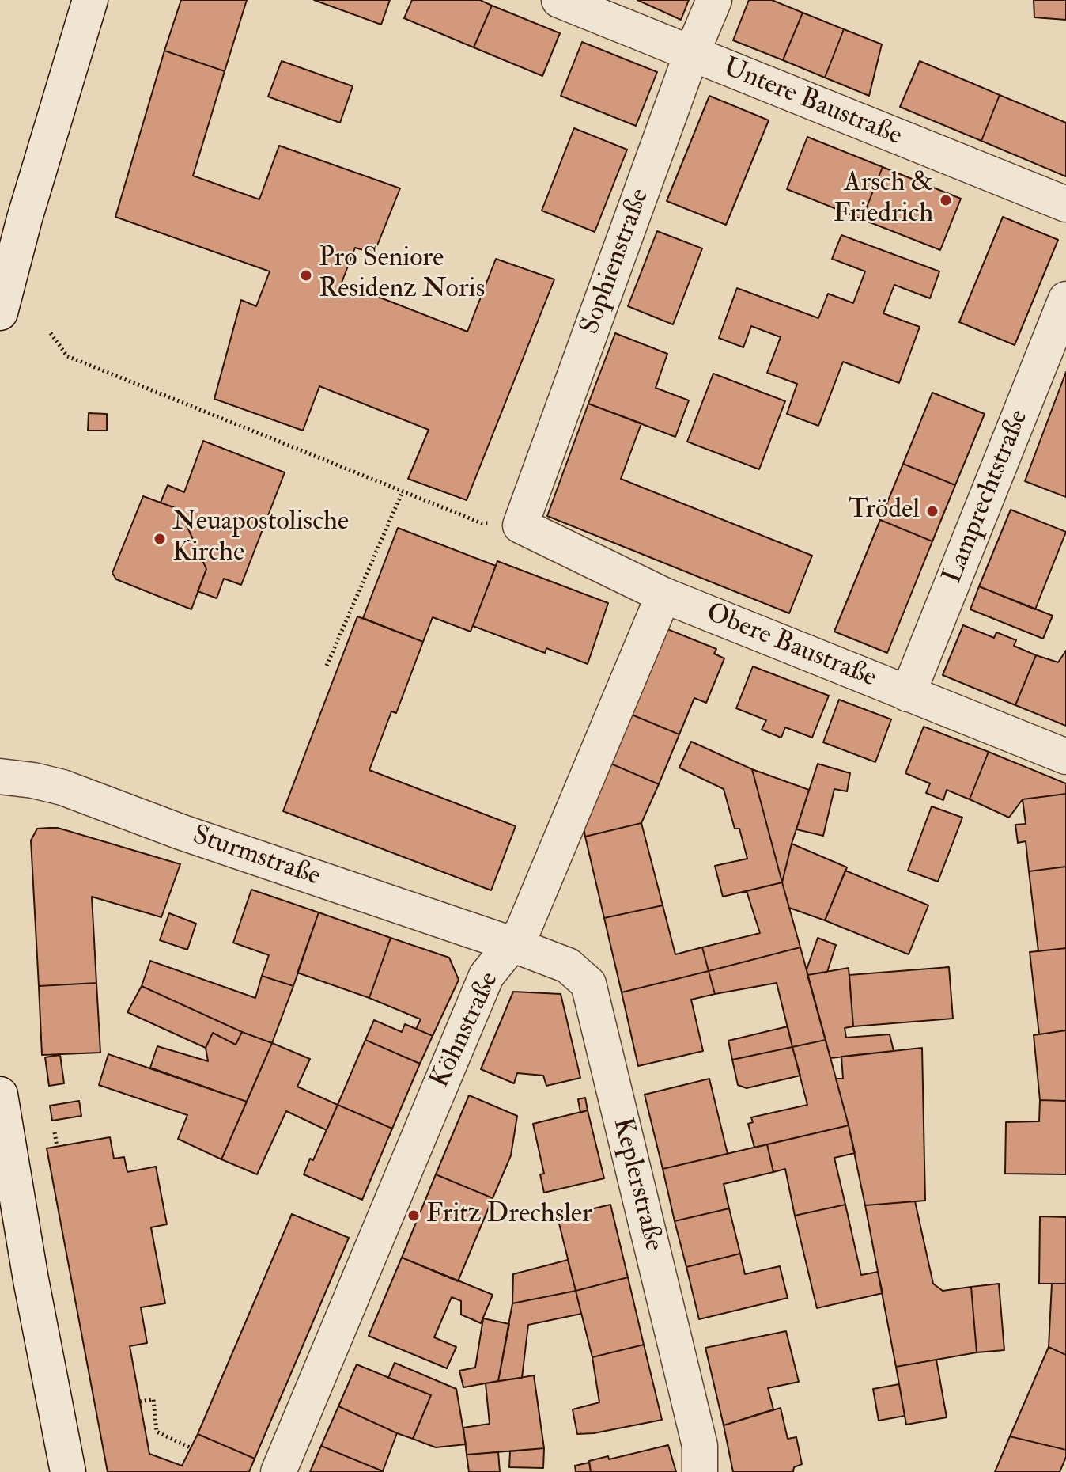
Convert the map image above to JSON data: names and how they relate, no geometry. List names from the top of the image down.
{
  "streets": {
    "street": [
      "Untere Baustraße",
      "Sophienstraße",
      "Lamprechtstraße",
      "Obere Baustraße",
      "Sturmstraße",
      "Köhnstraße",
      "Keplerstraße"
    ]
  },
  "crossings": [
    ["Untere Baustraße", "Sophienstraße"],
    ["Sophienstraße", "Obere Baustraße"],
    ["Lamprechtstraße", "Obere Baustraße"],
    ["Obere Baustraße", "Köhnstraße"],
    ["Sturmstraße", "Köhnstraße"],
    ["Sturmstraße", "Keplerstraße"],
    ["Köhnstraße", "Keplerstraße"]
  ],
  "places": [
    "Arsch & Friedrich",
    "Pro Seniore Residenz Noris",
    "Trödel",
    "Neuapostolische Kirche",
    "Fritz Drechsler"
  ]
}
